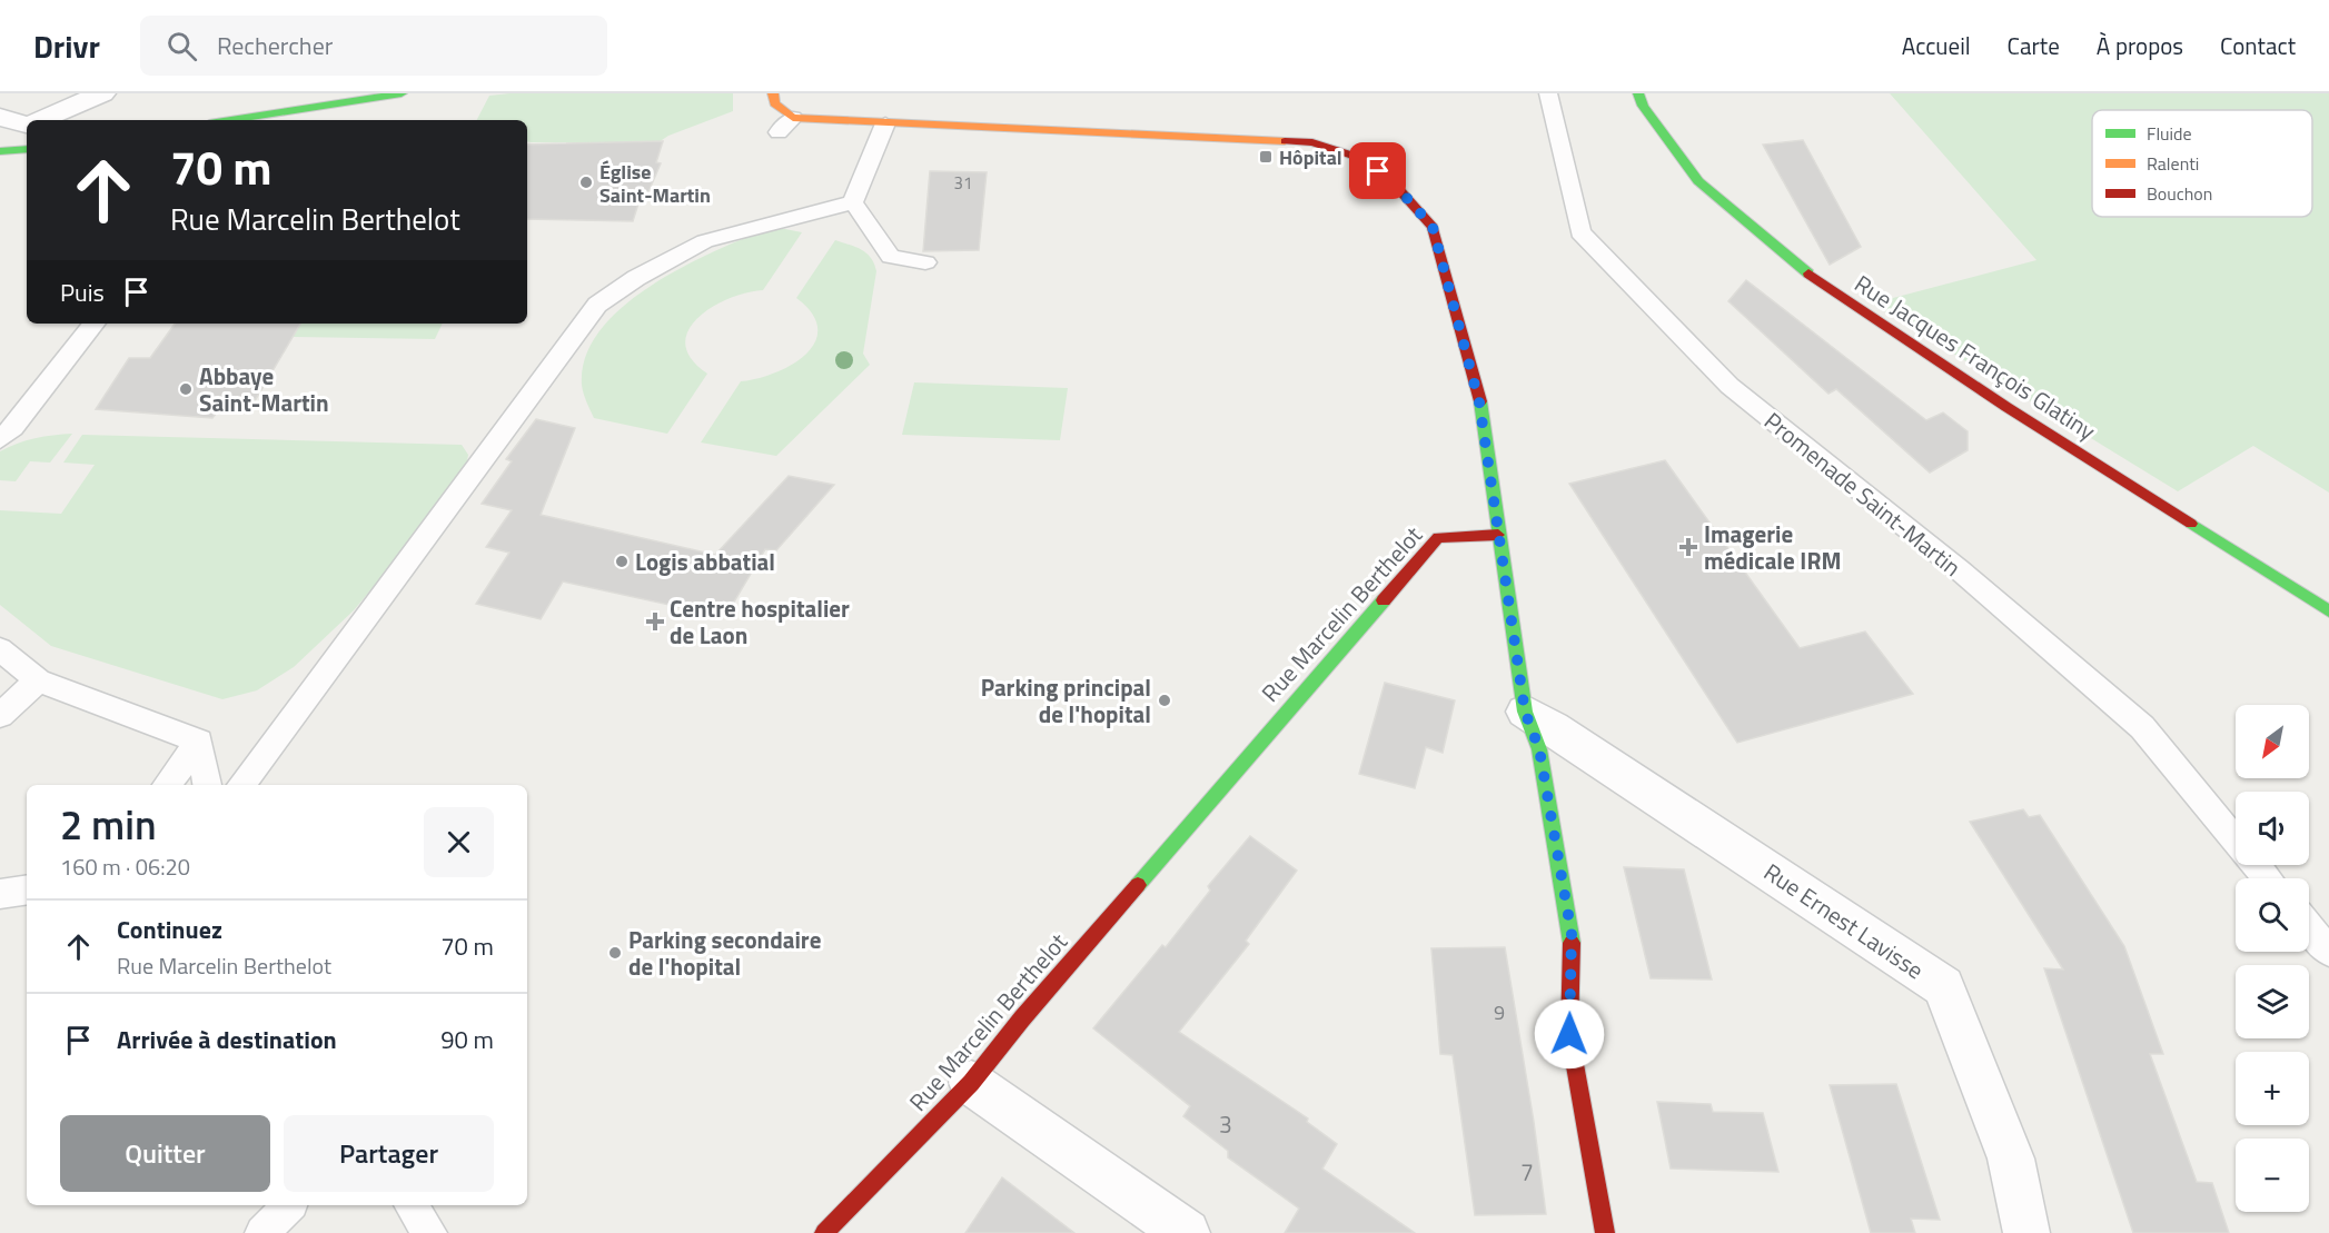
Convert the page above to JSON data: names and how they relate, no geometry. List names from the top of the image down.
{
  "streets": {
    "street": ["Rue Jacques François Glatiny", "Rue Marcelin Berthelot", "Rue Ernest Lavisse"],
    "lane": ["Promenade Saint-Martin"]
  },
  "places": {
    "transit": ["Hôpital"],
    "other": [
      "Église Saint-Martin",
      "Abbaye Saint-Martin",
      "Logis abbatial",
      "Parking principal de l'hopital",
      "Parking secondaire de l'hopital"
    ],
    "health": ["Imagerie médicale IRM", "Centre hospitalier de Laon"]
  },
  "house_numbers": [
    "31",
    "9",
    "3",
    "7"
  ],
  "legend": ["Fluide", "Ralenti", "Bouchon"],
  "north": "bottom left",
  "page": {
    "header": "Drivr",
    "search": "Rechercher",
    "nav": [
      "Accueil",
      "Carte",
      "À propos",
      "Contact"
    ],
    "turn": ["70 m", "Rue Marcelin Berthelot"],
    "then": "Puis",
    "map_buttons": ["+", "−"],
    "heading": ["2 min", "160 m · 06:20"],
    "list": [
      {
        "name": "Continuez",
        "note": "Rue Marcelin Berthelot",
        "value": "70 m"
      },
      {
        "name": "Arrivée à destination",
        "value": "90 m"
      }
    ],
    "buttons": ["Quitter", "Partager"]
  }
}
